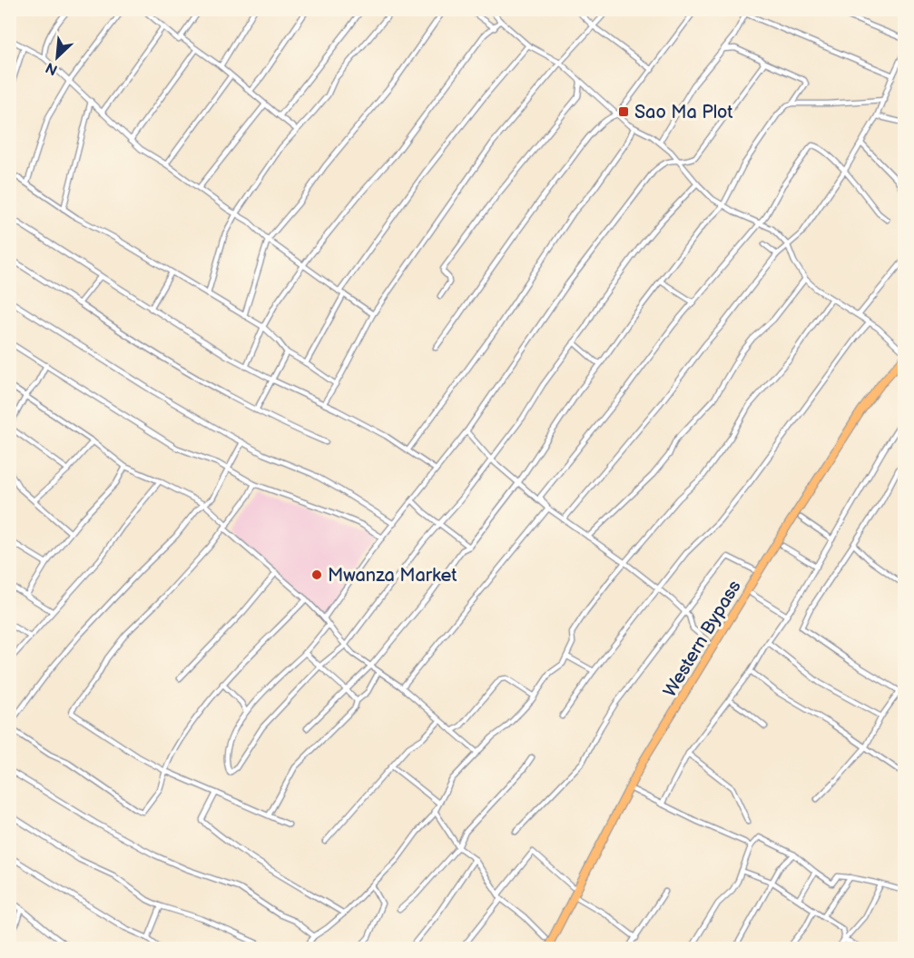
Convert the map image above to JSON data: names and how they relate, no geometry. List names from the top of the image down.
{
  "streets": {
    "main road": ["Western Bypass"]
  },
  "places": {
    "transit": ["Sao Ma Plot"],
    "other": ["Mwanza Market"]
  },
  "north": "bottom left"
}
